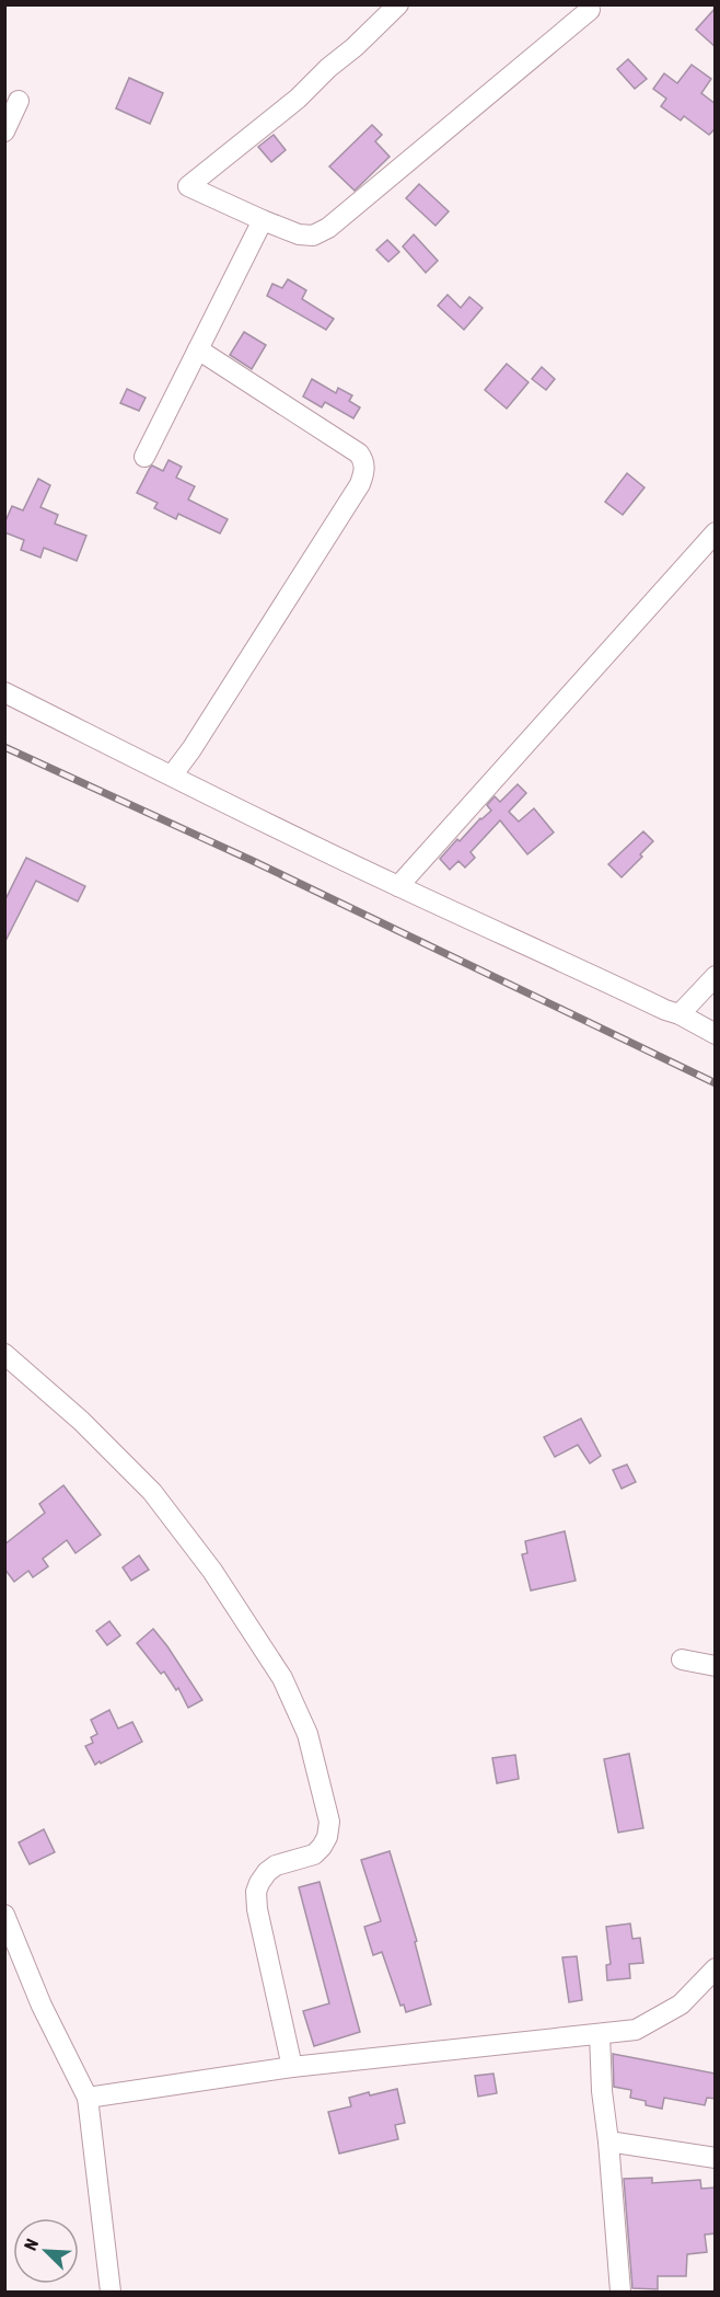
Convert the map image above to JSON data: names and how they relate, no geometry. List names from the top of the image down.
{
  "north": "top left"
}
